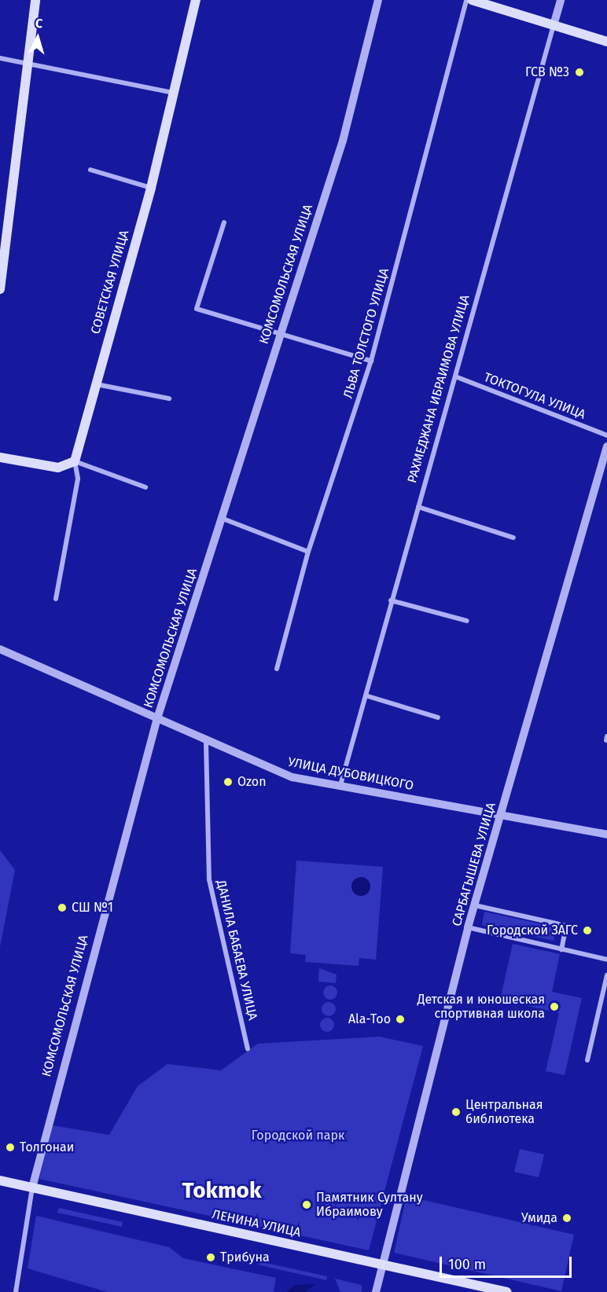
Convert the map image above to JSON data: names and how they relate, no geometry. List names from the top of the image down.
{
  "streets": {
    "main road": ["СОВЕТСКАЯ УЛИЦА", "ЛЕНИНА УЛИЦА"],
    "street": [
      "КОМСОМОЛЬСКАЯ УЛИЦА",
      "ЛЬВА ТОЛСТОГО УЛИЦА",
      "РАХМЕДЖАНА ИБРАИМОВА УЛИЦА",
      "ТОКТОГУЛА УЛИЦА",
      "УЛИЦА ДУБОВИЦКОГО",
      "САРБАГЫШЕВА УЛИЦА",
      "ДАНИЛА БАБАЕВА УЛИЦА"
    ]
  },
  "crossings": [
    ["КОМСОМОЛЬСКАЯ УЛИЦА", "УЛИЦА ДУБОВИЦКОГО"],
    ["КОМСОМОЛЬСКАЯ УЛИЦА", "ЛЕНИНА УЛИЦА"],
    ["РАХМЕДЖАНА ИБРАИМОВА УЛИЦА", "ТОКТОГУЛА УЛИЦА"],
    ["РАХМЕДЖАНА ИБРАИМОВА УЛИЦА", "УЛИЦА ДУБОВИЦКОГО"],
    ["УЛИЦА ДУБОВИЦКОГО", "САРБАГЫШЕВА УЛИЦА"],
    ["УЛИЦА ДУБОВИЦКОГО", "ДАНИЛА БАБАЕВА УЛИЦА"],
    ["САРБАГЫШЕВА УЛИЦА", "ЛЕНИНА УЛИЦА"]
  ],
  "districts": ["Tokmok"],
  "parks": ["Городской парк"],
  "places": [
    "ГСВ №3",
    "Ozon",
    "СШ №1",
    "Городской ЗАГС",
    "Детская и юношеская спортивная школа",
    "Ala-Too",
    "Центральная библиотека",
    "Толгонаи",
    "Памятник Султану Ибраимову",
    "Умида",
    "Трибуна"
  ],
  "scale_bar": "100 m",
  "north": "top"
}
